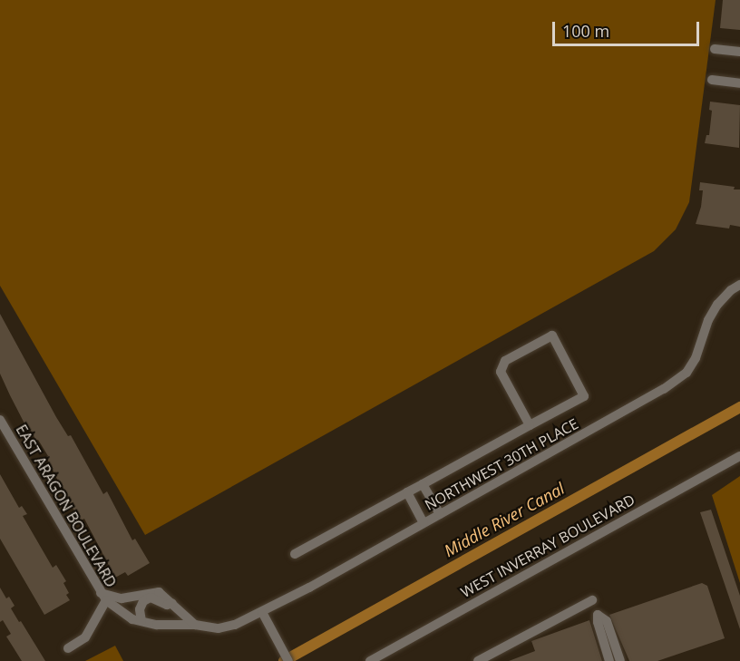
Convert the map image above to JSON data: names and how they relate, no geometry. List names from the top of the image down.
{
  "streets": {
    "street": ["NORTHWEST 30TH PLACE", "EAST ARAGON BOULEVARD", "WEST INVERRAY BOULEVARD"]
  },
  "crossings": [
    ["NORTHWEST 30TH PLACE", "EAST ARAGON BOULEVARD"]
  ],
  "water": ["Middle River Canal"],
  "scale_bar": "100 m"
}
